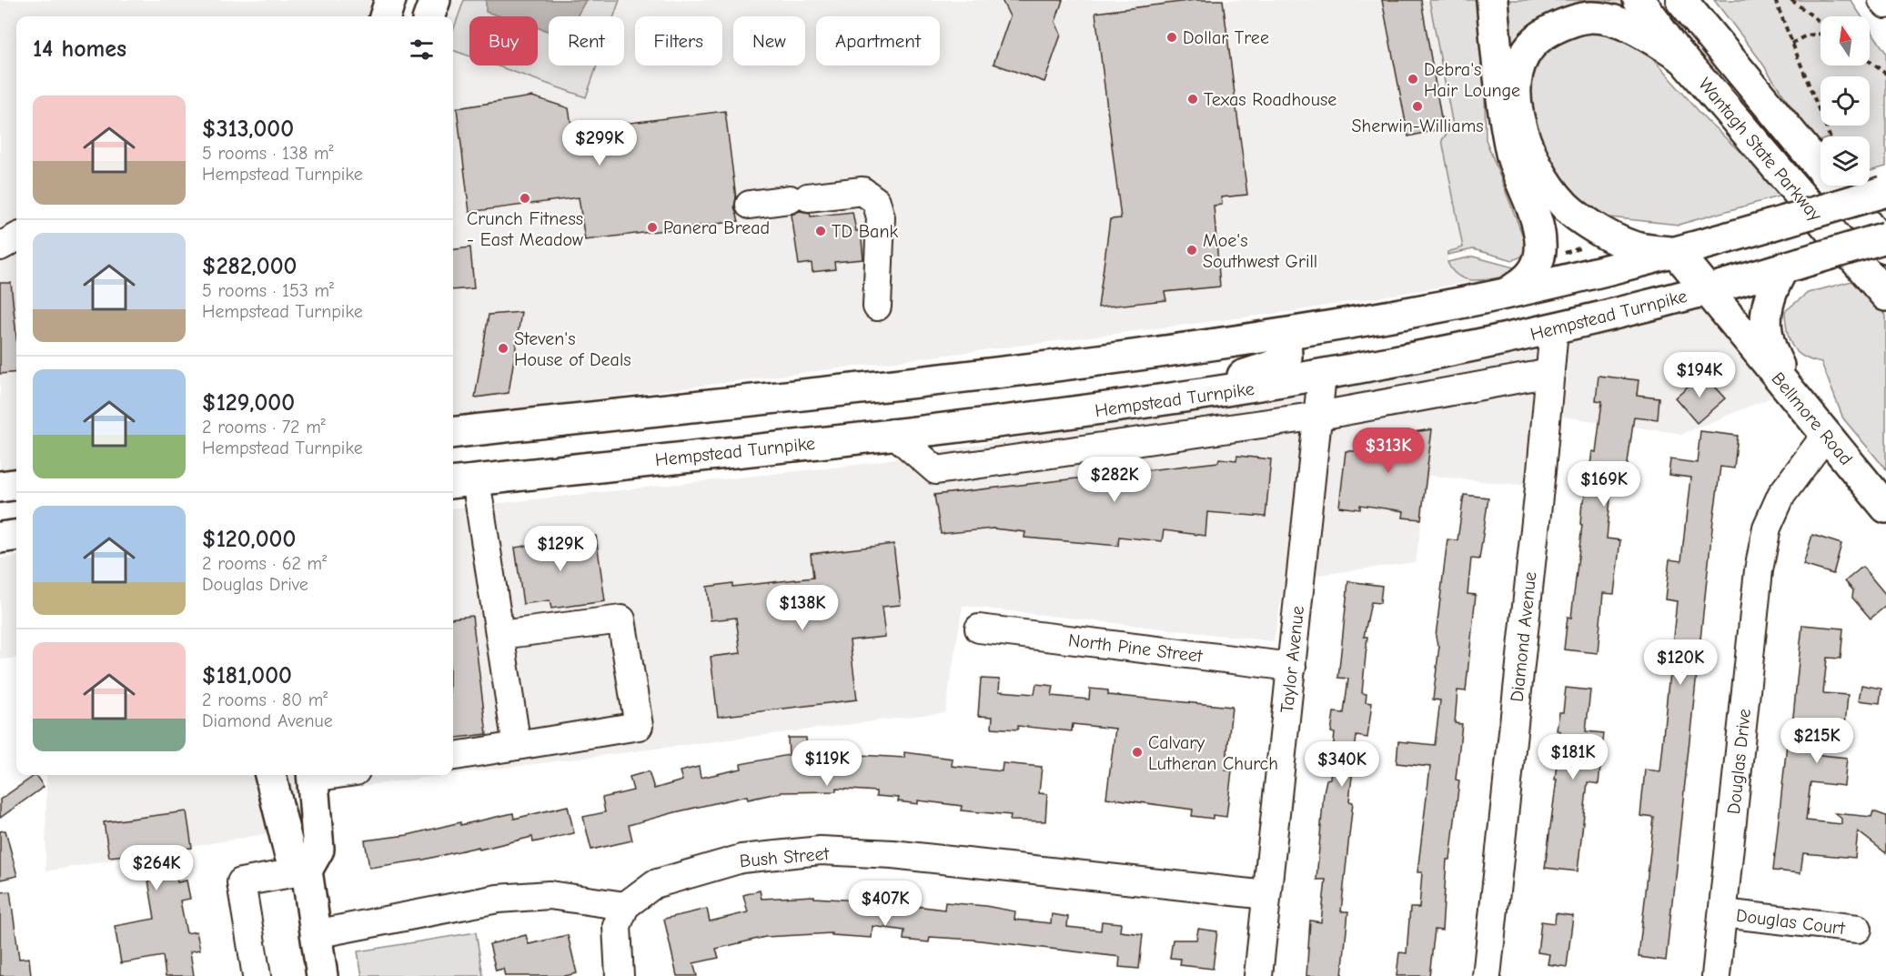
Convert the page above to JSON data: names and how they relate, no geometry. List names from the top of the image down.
{
  "streets": {
    "main road": ["Wantagh State Parkway", "Hempstead Turnpike", "Bellmore Road"],
    "street": [
      "Diamond Avenue",
      "North Pine Street",
      "Taylor Avenue",
      "Douglas Drive",
      "Bush Street",
      "Douglas Court"
    ]
  },
  "crossings": [
    ["Hempstead Turnpike", "Bellmore Road"],
    ["Hempstead Turnpike", "Diamond Avenue"],
    ["Hempstead Turnpike", "Taylor Avenue"],
    ["Bellmore Road", "Douglas Drive"],
    ["North Pine Street", "Taylor Avenue"],
    ["Taylor Avenue", "Bush Street"],
    ["Douglas Drive", "Douglas Court"]
  ],
  "places": [
    "Dollar Tree",
    "Debra's Hair Lounge",
    "Texas Roadhouse",
    "Sherwin-Williams",
    "Crunch Fitness - East Meadow",
    "Panera Bread",
    "TD Bank",
    "Moe's Southwest Grill",
    "Steven's House of Deals",
    "Calvary Lutheran Church"
  ],
  "north": "top",
  "page": {
    "chip": [
      "Buy",
      "Rent",
      "Filters",
      "New",
      "Apartment"
    ],
    "heading": "14 homes",
    "list": [
      {
        "name": "$313,000",
        "note": "5 rooms · 138 m² · Hempstead Turnpike"
      },
      {
        "name": "$282,000",
        "note": "5 rooms · 153 m² · Hempstead Turnpike"
      },
      {
        "name": "$129,000",
        "note": "2 rooms · 72 m² · Hempstead Turnpike"
      },
      {
        "name": "$120,000",
        "note": "2 rooms · 62 m² · Douglas Drive"
      },
      {
        "name": "$181,000",
        "note": "2 rooms · 80 m² · Diamond Avenue"
      }
    ],
    "price": [
      "$299K",
      "$194K",
      "$313K",
      "$282K",
      "$169K",
      "$129K",
      "$138K",
      "$120K",
      "$215K",
      "$181K",
      "$119K",
      "$340K",
      "$264K",
      "$407K"
    ]
  }
}
